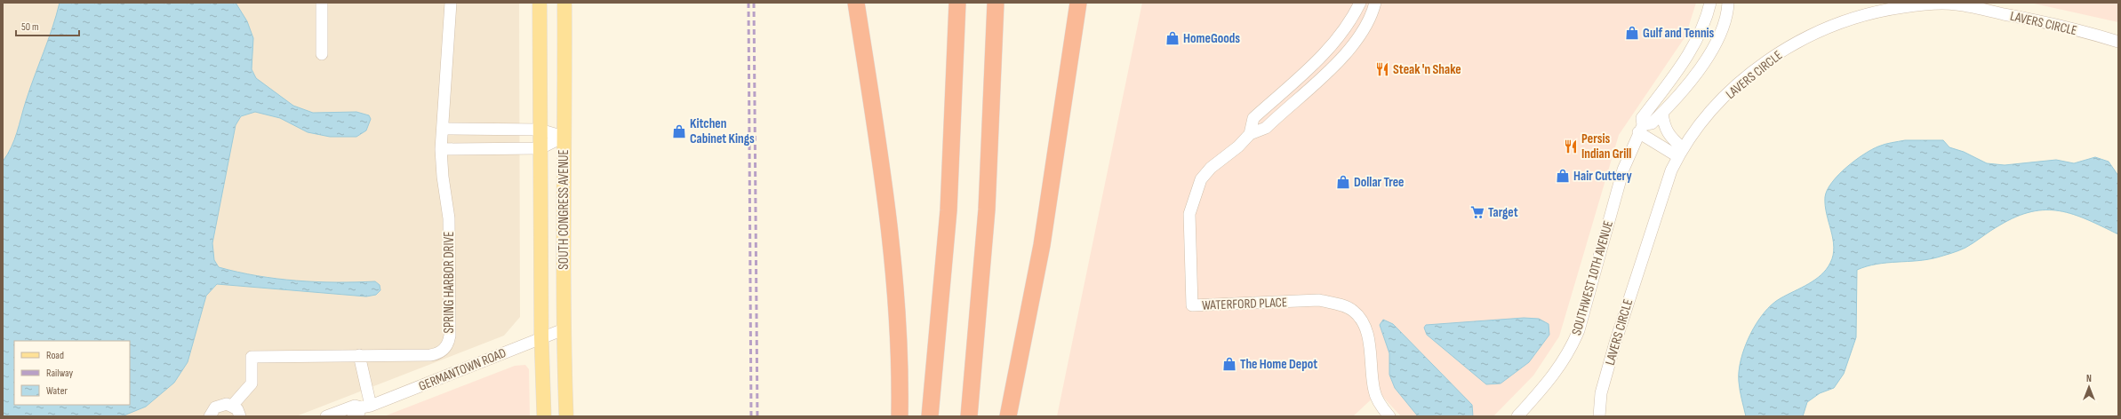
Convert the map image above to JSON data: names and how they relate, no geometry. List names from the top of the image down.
{
  "streets": {
    "main road": ["SOUTH CONGRESS AVENUE"],
    "street": [
      "LAVERS CIRCLE",
      "SOUTHWEST 10TH AVENUE",
      "SPRING HARBOR DRIVE",
      "WATERFORD PLACE",
      "GERMANTOWN ROAD"
    ]
  },
  "crossings": [
    ["SOUTH CONGRESS AVENUE", "GERMANTOWN ROAD"]
  ],
  "places": {
    "shop": [
      "Gulf and Tennis",
      "HomeGoods",
      "Kitchen Cabinet Kings",
      "Hair Cuttery",
      "Dollar Tree",
      "The Home Depot"
    ],
    "restaurant": ["Steak 'n Shake", "Persis Indian Grill"],
    "supermarket": ["Target"]
  },
  "legend": ["Road", "Railway", "Water"],
  "scale_bar": "50 m",
  "north": "top"
}
